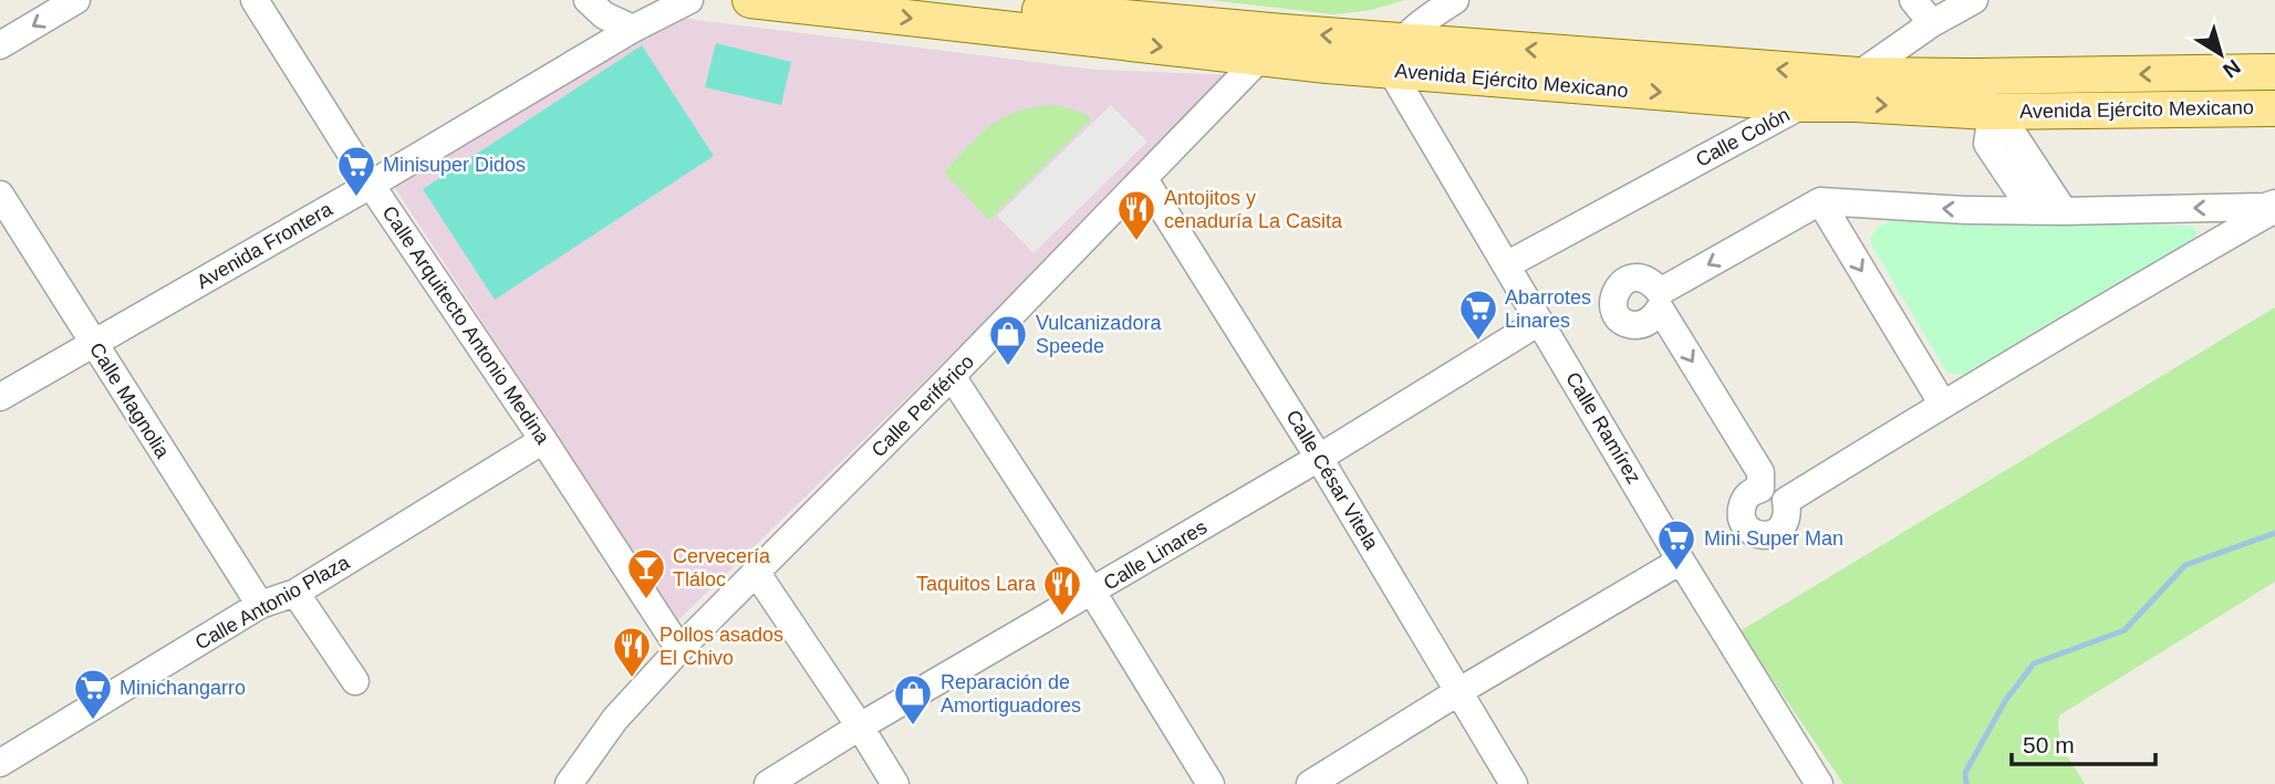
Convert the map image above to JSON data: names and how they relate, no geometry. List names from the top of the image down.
{
  "streets": {
    "main road": ["Avenida Ejército Mexicano"],
    "street": [
      "Calle Colón",
      "Avenida Frontera",
      "Calle Arquitecto Antonio Medina",
      "Calle Magnolia",
      "Calle Periférico",
      "Calle Ramírez",
      "Calle César Vitela",
      "Calle Linares",
      "Calle Antonio Plaza"
    ]
  },
  "crossings": [
    ["Avenida Ejército Mexicano", "Calle Colón"],
    ["Avenida Ejército Mexicano", "Calle Periférico"],
    ["Avenida Ejército Mexicano", "Calle Ramírez"],
    ["Calle Colón", "Calle Ramírez"],
    ["Avenida Frontera", "Calle Arquitecto Antonio Medina"],
    ["Avenida Frontera", "Calle Magnolia"],
    ["Calle Arquitecto Antonio Medina", "Calle Periférico"],
    ["Calle Arquitecto Antonio Medina", "Calle Antonio Plaza"],
    ["Calle Magnolia", "Calle Antonio Plaza"],
    ["Calle Periférico", "Calle César Vitela"],
    ["Calle Ramírez", "Calle Linares"],
    ["Calle César Vitela", "Calle Linares"]
  ],
  "places": {
    "supermarket": [
      "Minisuper Didos",
      "Abarrotes Linares",
      "Mini Super Man",
      "Minichangarro"
    ],
    "restaurant": ["Antojitos y cenaduría La Casita", "Taquitos Lara", "Pollos asados El Chivo"],
    "shop": ["Vulcanizadora Speede", "Reparación de Amortiguadores"],
    "bar": ["Cervecería Tláloc"]
  },
  "scale_bar": "50 m",
  "north": "bottom right"
}
